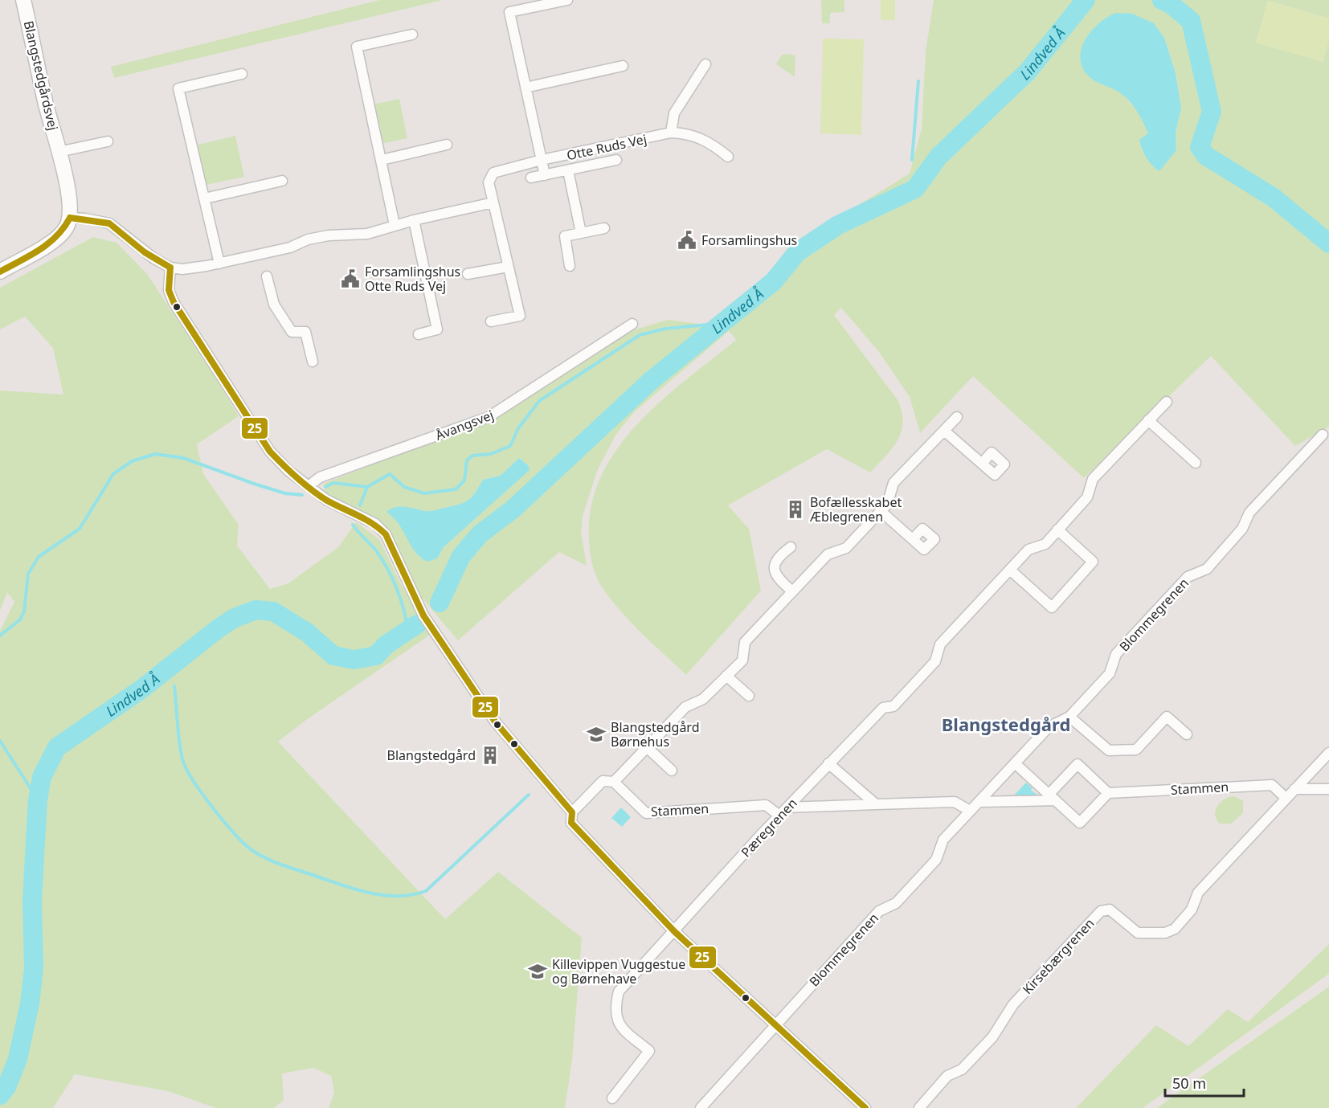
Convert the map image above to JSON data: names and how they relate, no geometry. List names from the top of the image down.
{
  "streets": {
    "street": [
      "Blangstedgårdsvej",
      "Otte Ruds Vej",
      "Åvangsvej",
      "Blommegrenen",
      "Stammen",
      "Pæregrenen",
      "Kirsebærgrenen"
    ]
  },
  "crossings": [
    ["Stammen", "Pæregrenen"],
    ["Stammen", "Kirsebærgrenen"]
  ],
  "districts": ["Blangstedgård"],
  "water": ["Lindved Å"],
  "places": {
    "public building": ["Forsamlingshus", "Forsamlingshus Otte Ruds Vej"],
    "building": ["Bofællesskabet Æblegrenen", "Blangstedgård"],
    "school or university": ["Blangstedgård Børnehus", "Killevippen Vuggestue og Børnehave"]
  },
  "lines": ["transit line 25"],
  "scale_bar": "50 m"
}
